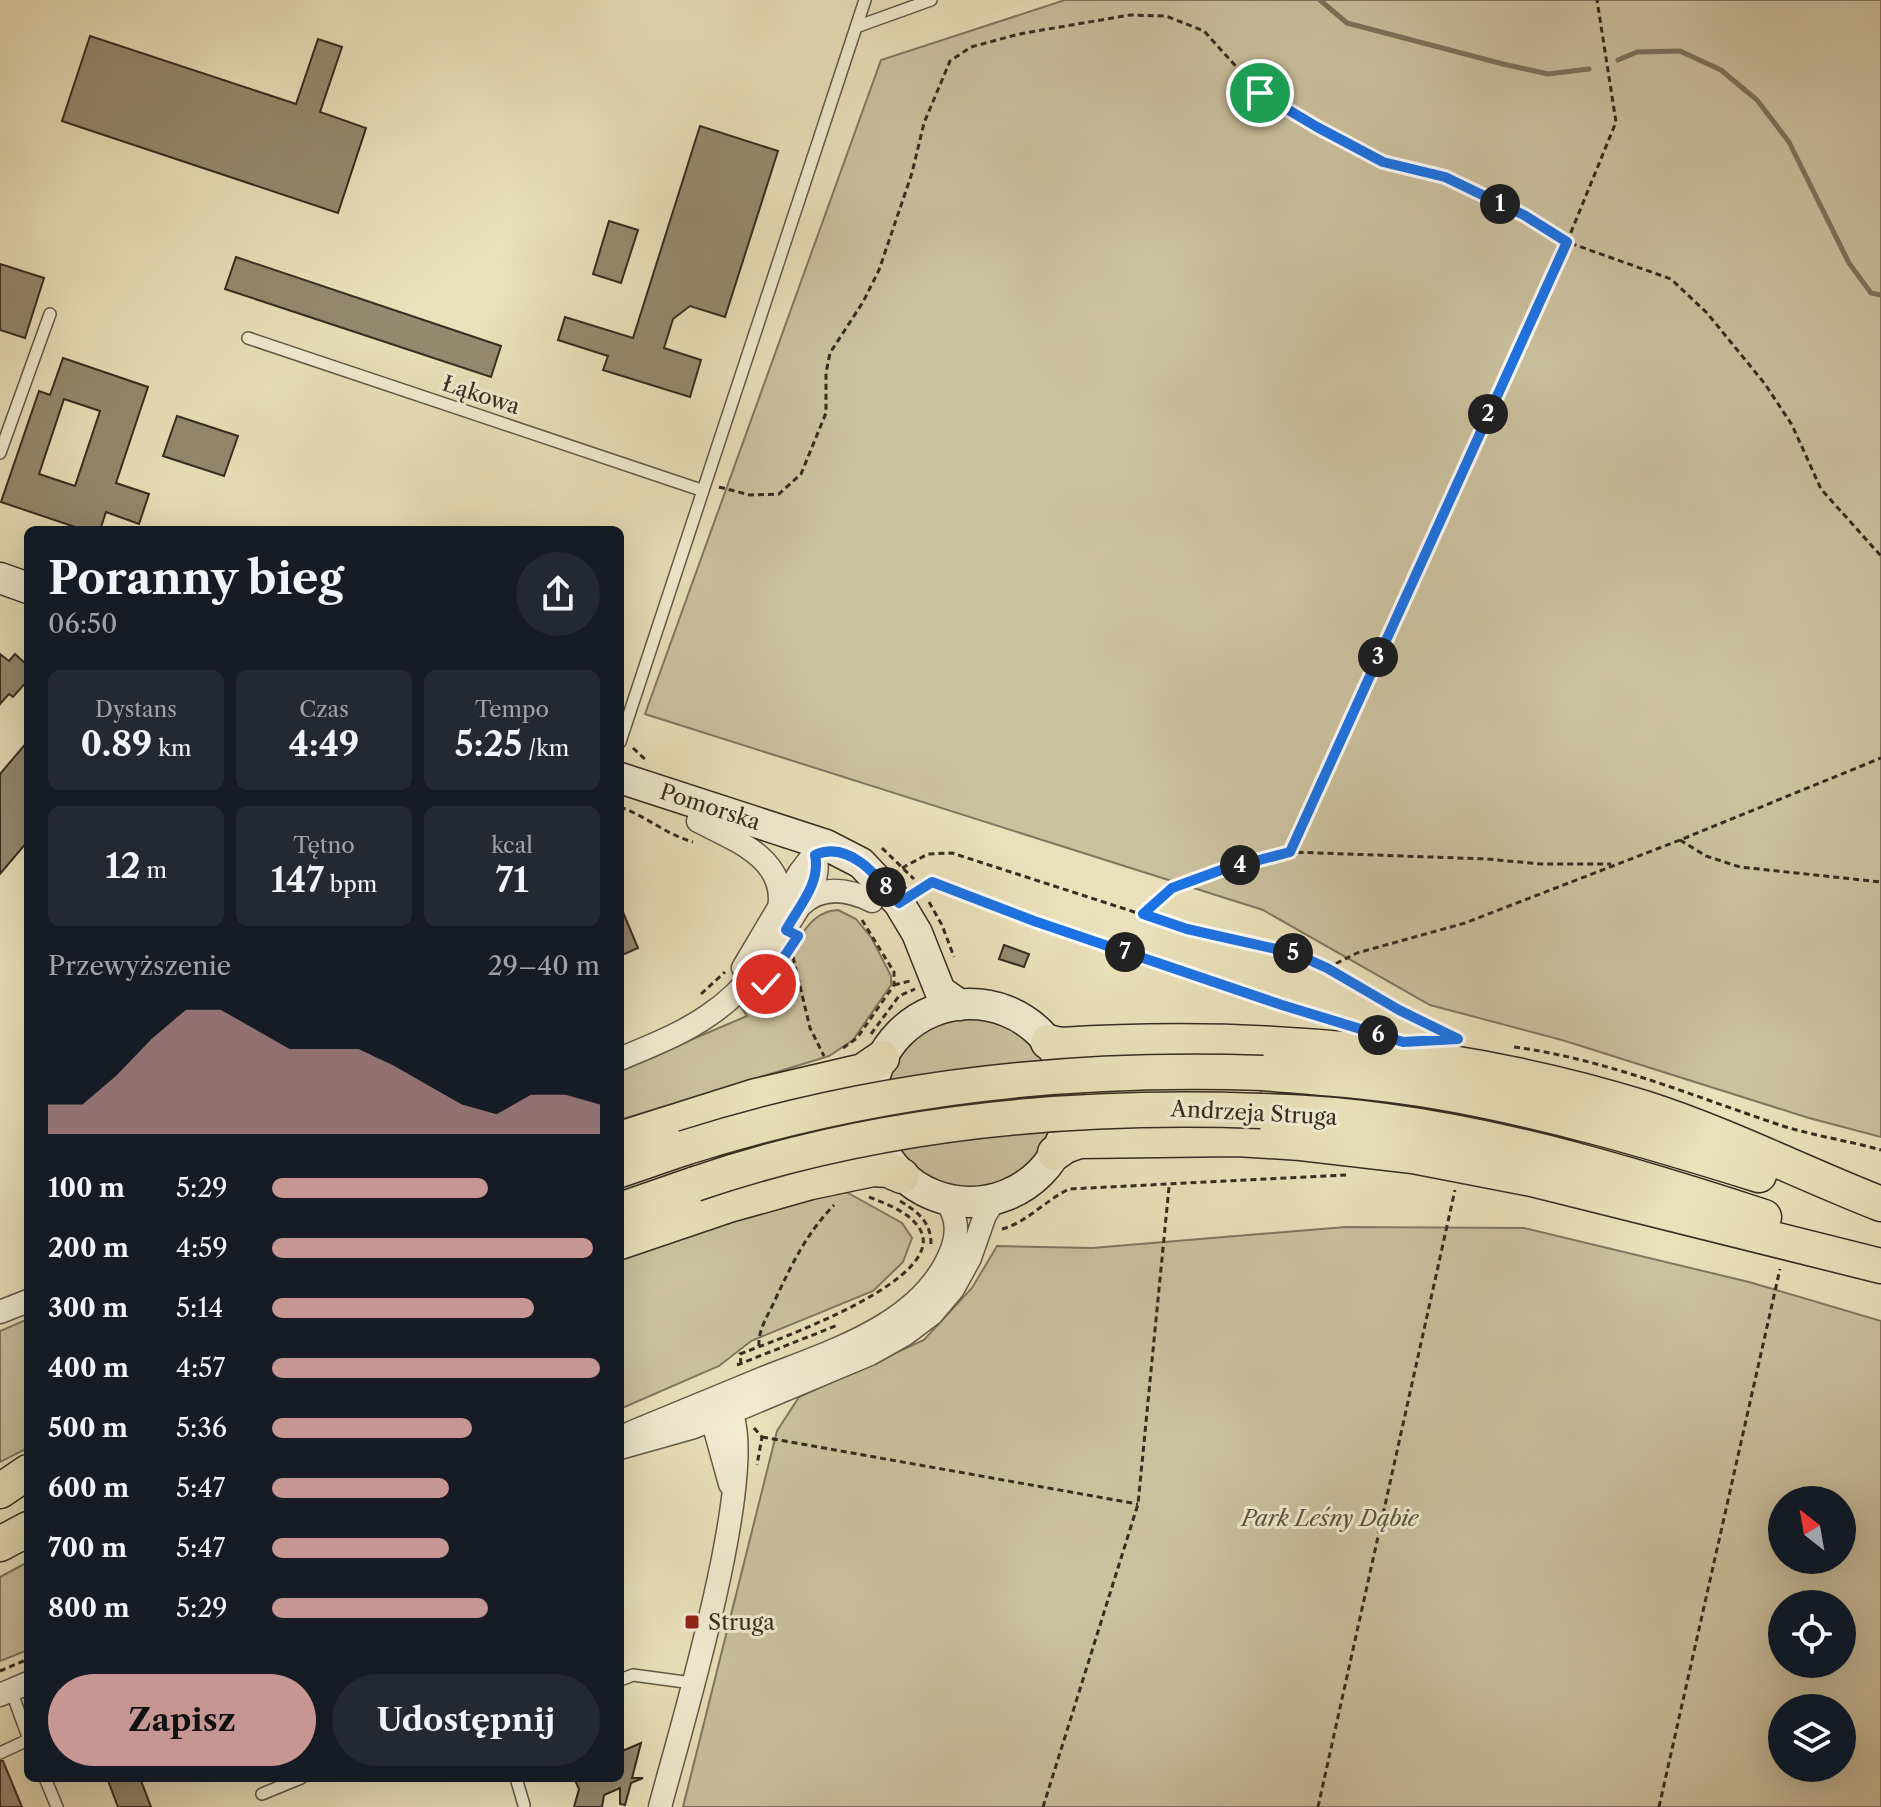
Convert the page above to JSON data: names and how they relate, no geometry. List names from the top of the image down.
{
  "streets": {
    "main road": ["Andrzeja Struga"],
    "street": ["Pomorska"],
    "lane": ["Łąkowa"]
  },
  "parks": ["Park Leśny Dąbie"],
  "places": {
    "transit": ["Struga"]
  },
  "north": "top left",
  "page": {
    "pins": [
      "1",
      "2",
      "3",
      "4",
      "8",
      "7",
      "5",
      "6"
    ],
    "heading": ["Poranny bieg", "06:50"],
    "stats": [
      ["Dystans", "0.89 km"],
      ["Czas", "4:49"],
      ["Tempo", "5:25 /km"],
      ["12 m"],
      ["Tętno", "147 bpm"],
      ["kcal", "71"]
    ],
    "chart": ["Przewyższenie", "29–40 m"],
    "list": [
      {
        "name": "100 m",
        "note": "5:29"
      },
      {
        "name": "200 m",
        "note": "4:59"
      },
      {
        "name": "300 m",
        "note": "5:14"
      },
      {
        "name": "400 m",
        "note": "4:57"
      },
      {
        "name": "500 m",
        "note": "5:36"
      },
      {
        "name": "600 m",
        "note": "5:47"
      },
      {
        "name": "700 m",
        "note": "5:47"
      },
      {
        "name": "800 m",
        "note": "5:29"
      }
    ],
    "buttons": ["Zapisz", "Udostępnij"]
  }
}
